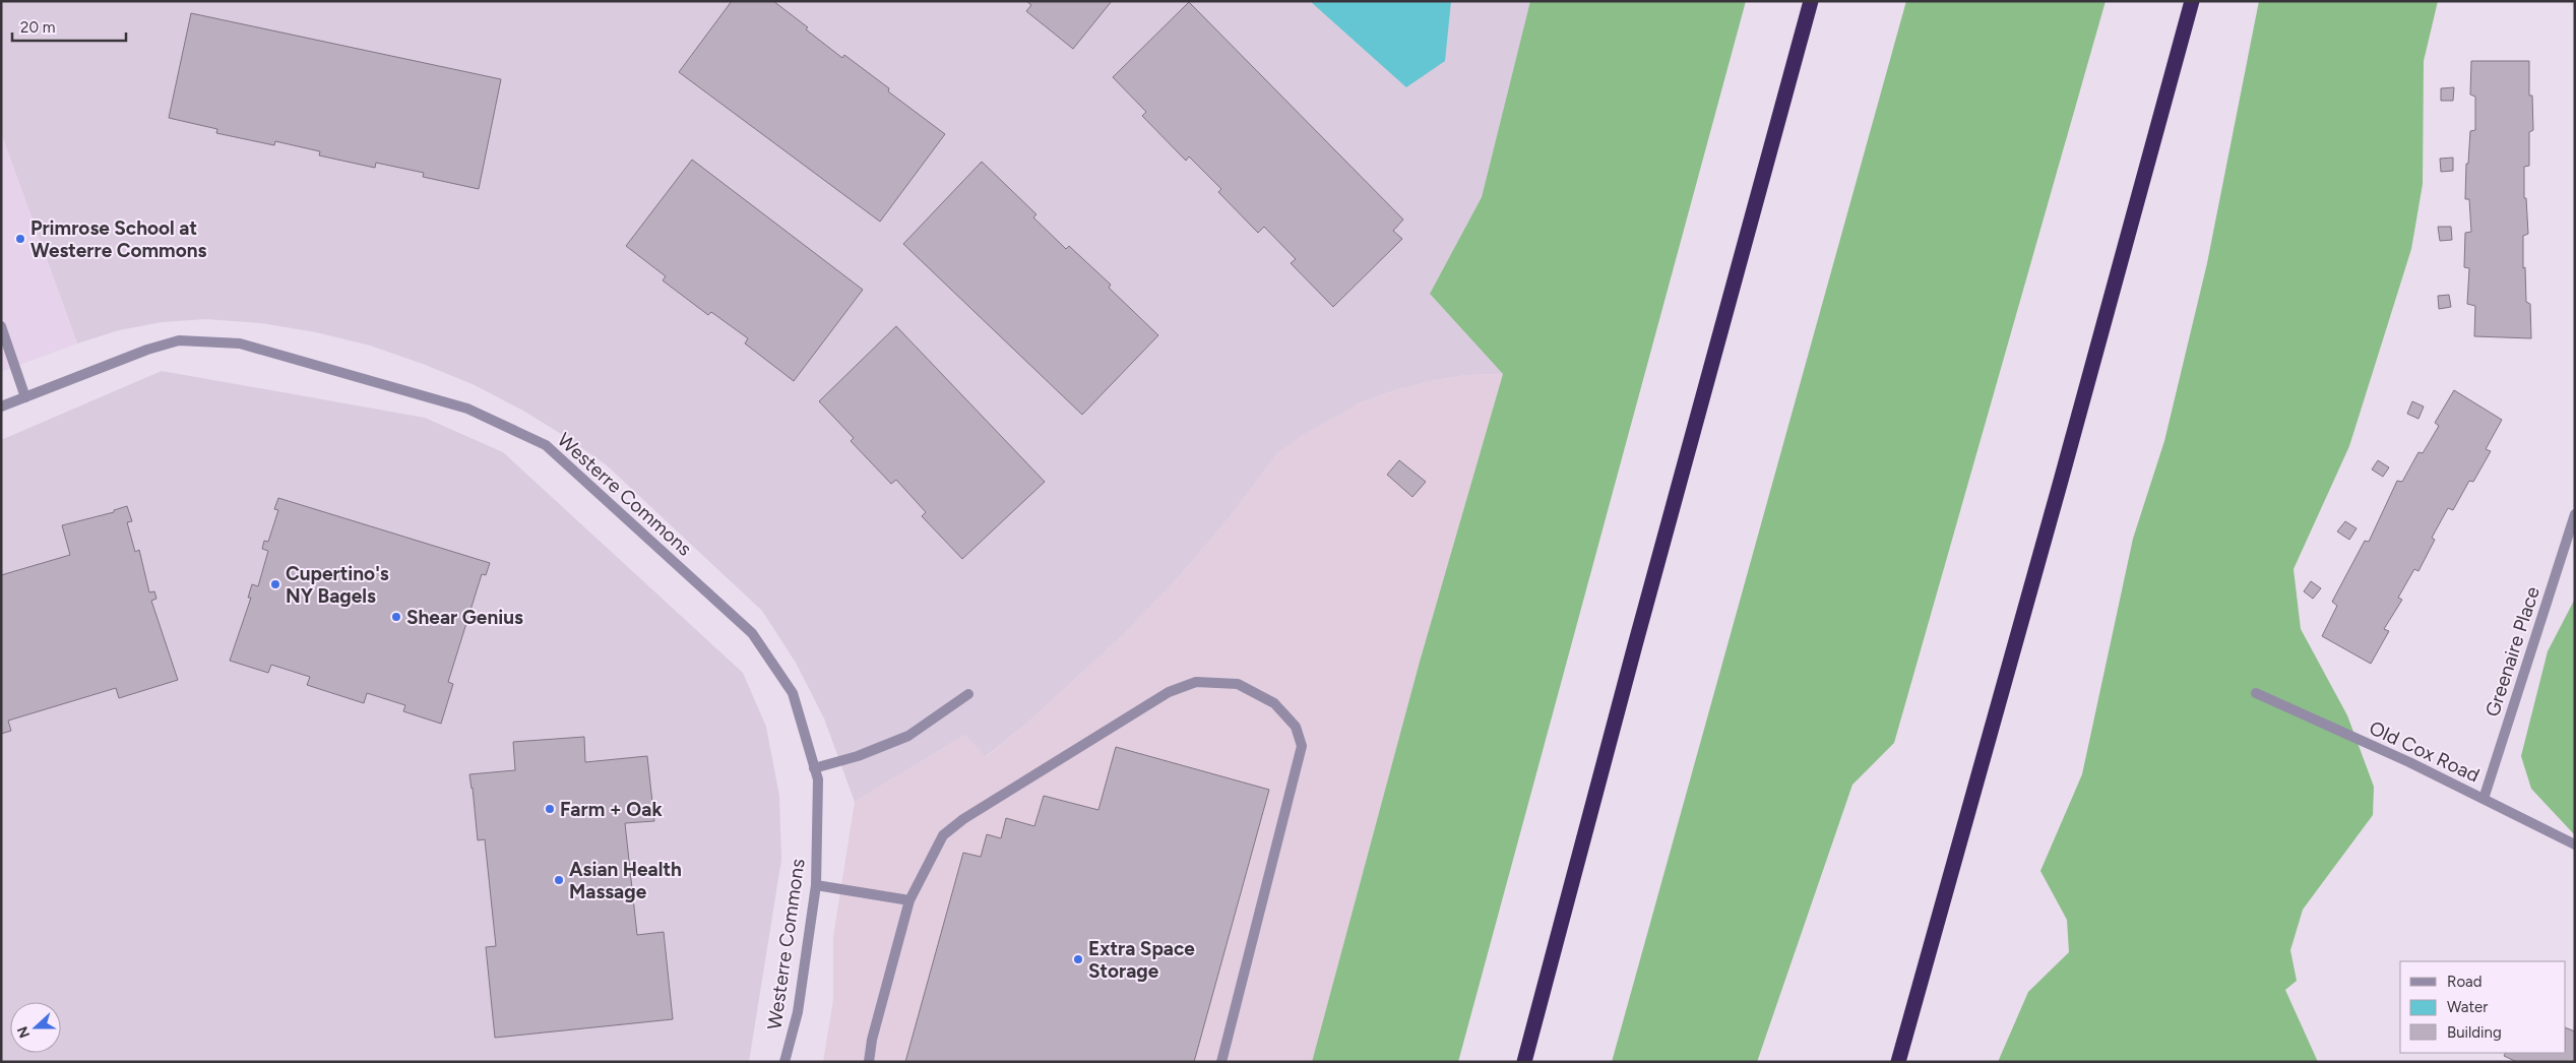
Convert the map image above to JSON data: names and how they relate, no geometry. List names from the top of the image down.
{
  "streets": {
    "street": ["Westerre Commons", "Greenaire Place", "Old Cox Road"]
  },
  "crossings": [
    ["Greenaire Place", "Old Cox Road"]
  ],
  "places": [
    "Primrose School at Westerre Commons",
    "Cupertino's NY Bagels",
    "Shear Genius",
    "Farm + Oak",
    "Asian Health Massage",
    "Extra Space Storage"
  ],
  "legend": ["Road", "Water", "Building"],
  "scale_bar": "20 m",
  "north": "left"
}
